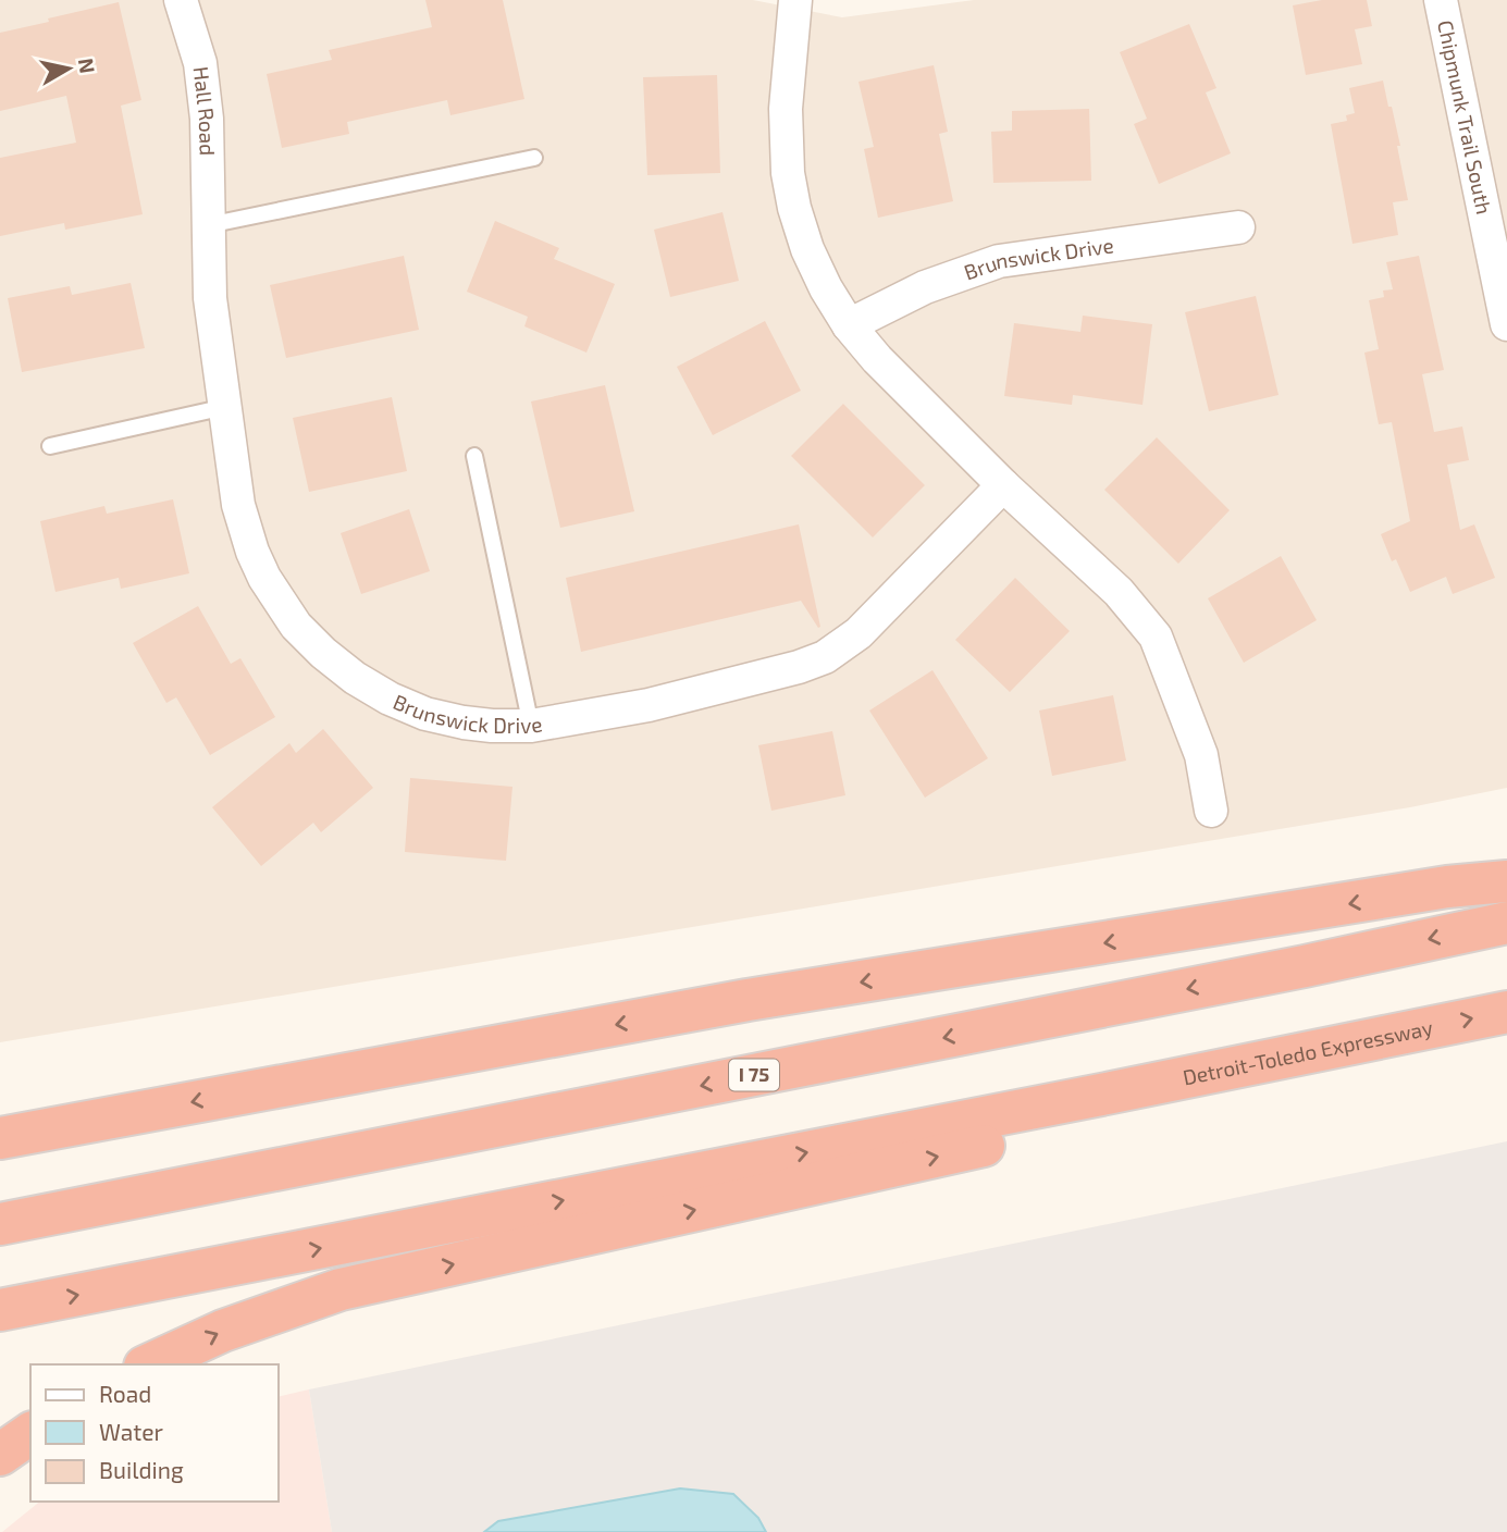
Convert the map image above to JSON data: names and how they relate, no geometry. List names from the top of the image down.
{
  "streets": {
    "highway": ["Detroit-Toledo Expressway", "I 75"],
    "street": ["Hall Road", "Chipmunk Trail South", "Brunswick Drive"]
  },
  "crossings": [
    ["Hall Road", "Brunswick Drive"]
  ],
  "legend": ["Road", "Water", "Building"],
  "north": "right"
}
